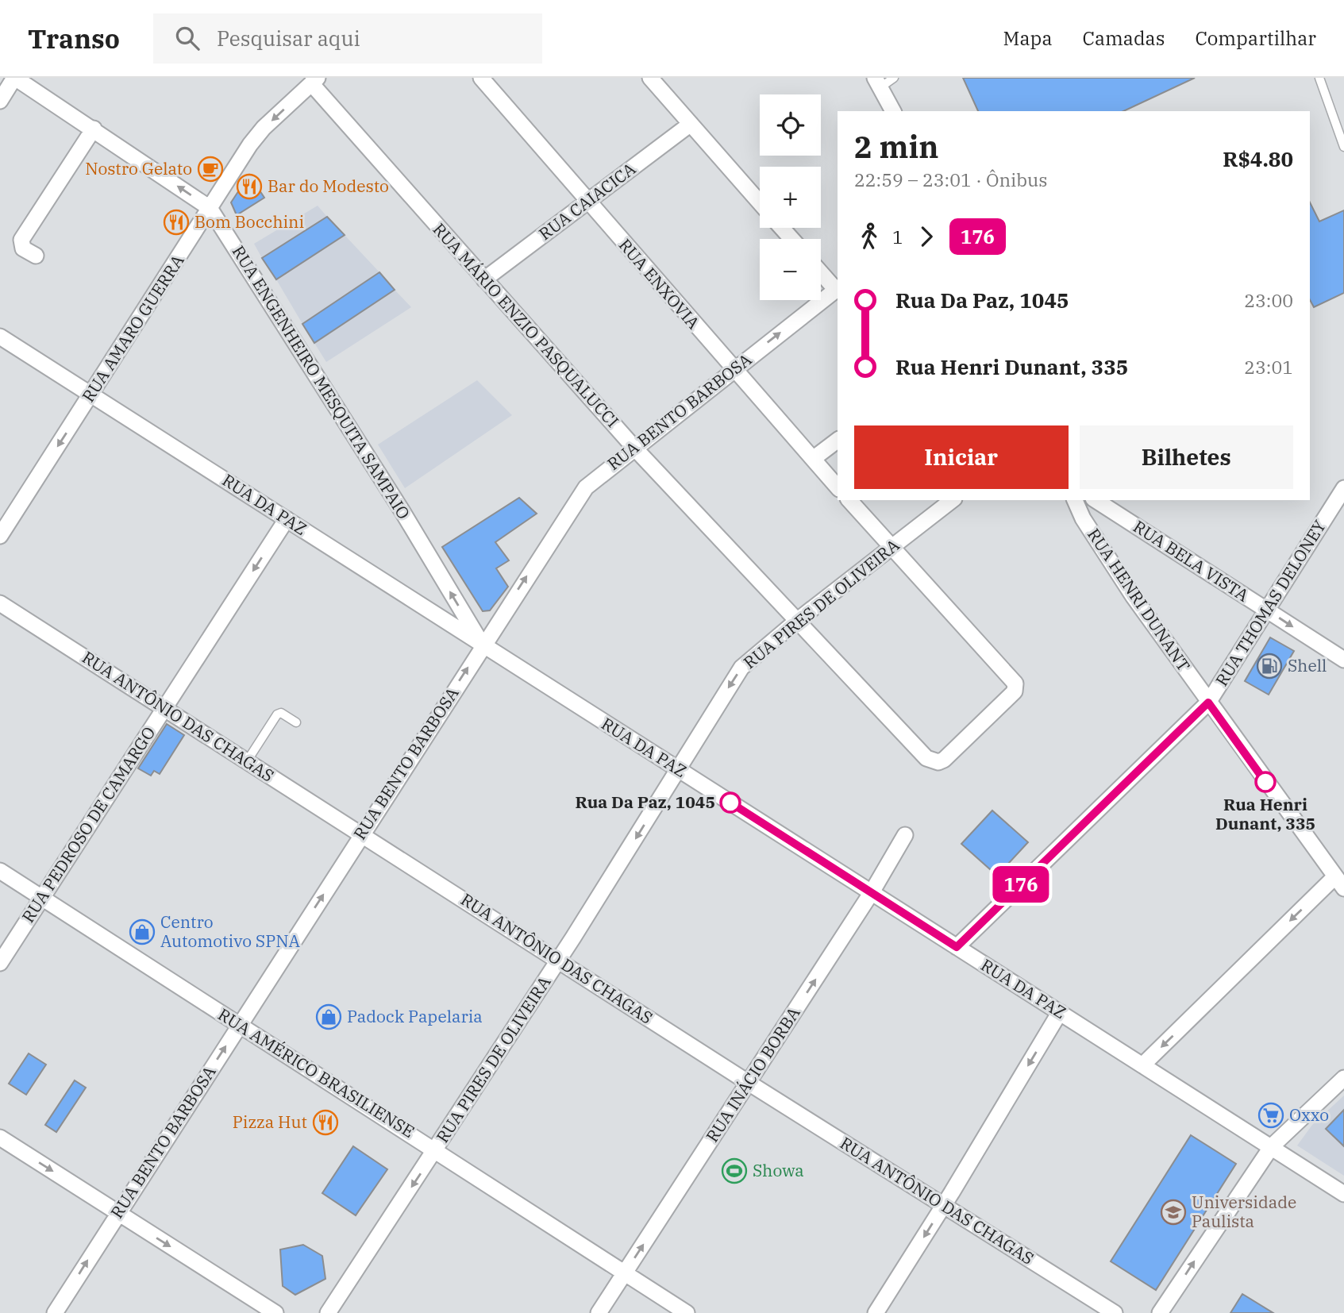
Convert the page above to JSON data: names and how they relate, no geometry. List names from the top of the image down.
{
  "streets": {
    "street": [
      "RUA CAIACICA",
      "RUA ENXOVIA",
      "RUA MÁRIO ENZIO PASQUALUCCI",
      "RUA AMARO GUERRA",
      "RUA ENGENHEIRO MESQUITA SAMPAIO",
      "RUA BENTO BARBOSA",
      "RUA DA PAZ",
      "RUA BELA VISTA",
      "RUA HENRI DUNANT",
      "RUA THOMAS DELONEY",
      "RUA PIRES DE OLIVEIRA",
      "RUA ANTÔNIO DAS CHAGAS",
      "RUA PEDROSO DE CAMARGO",
      "RUA AMÉRICO BRASILIENSE",
      "RUA INÁCIO BORBA"
    ]
  },
  "crossings": [
    ["RUA CAIACICA", "RUA ENXOVIA"],
    ["RUA CAIACICA", "RUA MÁRIO ENZIO PASQUALUCCI"],
    ["RUA ENXOVIA", "RUA BENTO BARBOSA"],
    ["RUA MÁRIO ENZIO PASQUALUCCI", "RUA AMARO GUERRA"],
    ["RUA MÁRIO ENZIO PASQUALUCCI", "RUA BENTO BARBOSA"],
    ["RUA MÁRIO ENZIO PASQUALUCCI", "RUA PIRES DE OLIVEIRA"],
    ["RUA AMARO GUERRA", "RUA ENGENHEIRO MESQUITA SAMPAIO"],
    ["RUA AMARO GUERRA", "RUA DA PAZ"],
    ["RUA ENGENHEIRO MESQUITA SAMPAIO", "RUA BENTO BARBOSA"],
    ["RUA ENGENHEIRO MESQUITA SAMPAIO", "RUA DA PAZ"],
    ["RUA BENTO BARBOSA", "RUA DA PAZ"],
    ["RUA BENTO BARBOSA", "RUA ANTÔNIO DAS CHAGAS"],
    ["RUA BENTO BARBOSA", "RUA AMÉRICO BRASILIENSE"],
    ["RUA DA PAZ", "RUA THOMAS DELONEY"],
    ["RUA DA PAZ", "RUA PIRES DE OLIVEIRA"],
    ["RUA DA PAZ", "RUA PEDROSO DE CAMARGO"],
    ["RUA DA PAZ", "RUA INÁCIO BORBA"],
    ["RUA BELA VISTA", "RUA THOMAS DELONEY"],
    ["RUA HENRI DUNANT", "RUA THOMAS DELONEY"],
    ["RUA PIRES DE OLIVEIRA", "RUA ANTÔNIO DAS CHAGAS"],
    ["RUA PIRES DE OLIVEIRA", "RUA AMÉRICO BRASILIENSE"],
    ["RUA ANTÔNIO DAS CHAGAS", "RUA PEDROSO DE CAMARGO"],
    ["RUA ANTÔNIO DAS CHAGAS", "RUA INÁCIO BORBA"],
    ["RUA PEDROSO DE CAMARGO", "RUA AMÉRICO BRASILIENSE"],
    ["RUA AMÉRICO BRASILIENSE", "RUA INÁCIO BORBA"]
  ],
  "one_way": [
    "RUA AMARO GUERRA",
    "RUA ENGENHEIRO MESQUITA SAMPAIO",
    "RUA BENTO BARBOSA",
    "RUA PIRES DE OLIVEIRA",
    "RUA PEDROSO DE CAMARGO",
    "RUA INÁCIO BORBA"
  ],
  "places": {
    "cafe": ["Nostro Gelato"],
    "restaurant": ["Bar do Modesto", "Bom Bocchini", "Pizza Hut"],
    "fuel station": ["Shell"],
    "other": ["Rua Henri Dunant, 335", "Rua Da Paz, 1045"],
    "shop": ["Centro Automotivo SPNA", "Padock Papelaria"],
    "supermarket": ["Oxxo"],
    "sports": ["Showa"],
    "school or university": ["Universidade Paulista"]
  },
  "lines": ["bus line 176"],
  "page": {
    "header": "Transo",
    "search": "Pesquisar aqui",
    "nav": ["Mapa", "Camadas", "Compartilhar"],
    "on_map": "176",
    "map_buttons": ["+", "−"],
    "heading": ["2 min", "22:59 – 23:01 · Ônibus", "R$4.80"],
    "legs": ["1", "176"],
    "list": [
      {
        "name": "Rua Da Paz, 1045",
        "value": "23:00"
      },
      {
        "name": "Rua Henri Dunant, 335",
        "value": "23:01"
      }
    ],
    "buttons": ["Iniciar", "Bilhetes"]
  }
}
